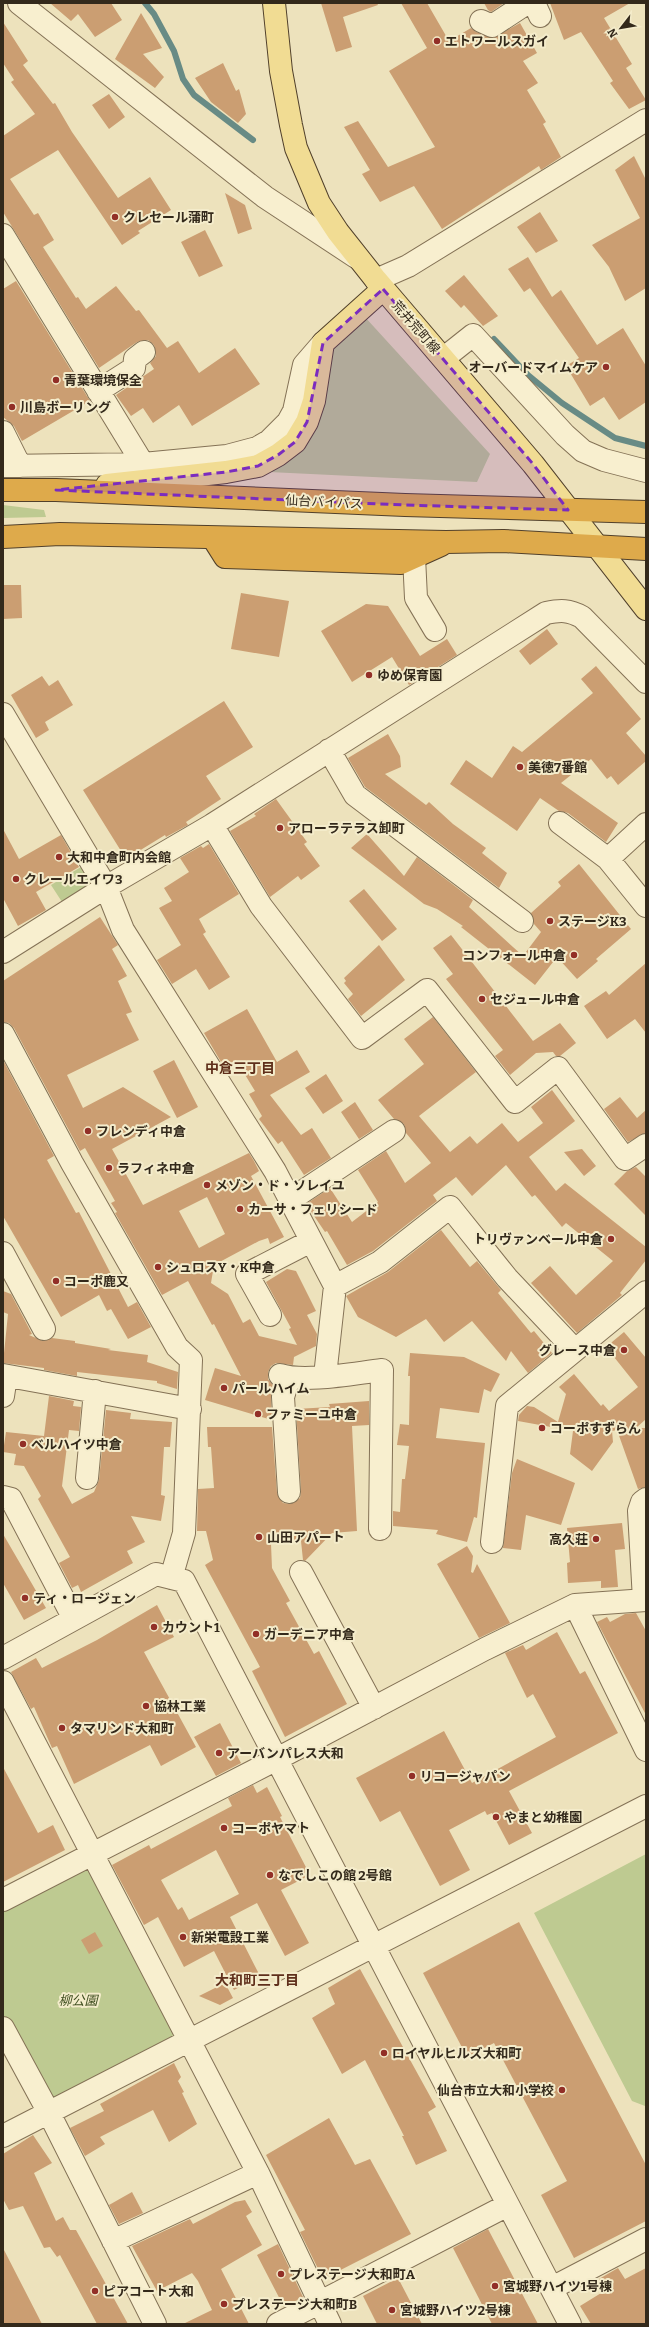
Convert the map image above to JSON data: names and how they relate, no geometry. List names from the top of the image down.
{
  "streets": {
    "highway": ["仙台バイパス"],
    "main road": ["荒井荒町線"]
  },
  "crossings": [
    ["荒井荒町線", "仙台バイパス"]
  ],
  "districts": ["中倉三丁目", "大和町三丁目"],
  "parks": ["柳公園"],
  "places": [
    "エトワールスガイ",
    "クレセール蒲町",
    "オーバードマイムケア",
    "青葉環境保全",
    "川島ボーリング",
    "ゆめ保育園",
    "美徳7番館",
    "アローラテラス卸町",
    "大和中倉町内会館",
    "クレールエイワ3",
    "ステージK3",
    "コンフォール中倉",
    "セジュール中倉",
    "フレンディ中倉",
    "ラフィネ中倉",
    "メゾン・ド・ソレイユ",
    "カーサ・フェリシード",
    "トリヴァンベール中倉",
    "シュロスY・K中倉",
    "コーポ鹿又",
    "グレース中倉",
    "パールハイム",
    "ファミーユ中倉",
    "コーポすずらん",
    "ベルハイツ中倉",
    "山田アパート",
    "高久荘",
    "ティ・ロージェン",
    "カウント1",
    "ガーデニア中倉",
    "協林工業",
    "タマリンド大和町",
    "アーバンパレス大和",
    "リコージャパン",
    "やまと幼稚園",
    "コーポヤマト",
    "なでしこの館 2号館",
    "新栄電設工業",
    "ロイヤルヒルズ大和町",
    "仙台市立大和小学校",
    "プレステージ大和町A",
    "宮城野ハイツ1号棟",
    "ピアコート大和",
    "プレステージ大和町B",
    "宮城野ハイツ2号棟"
  ],
  "north": "bottom left"
}
